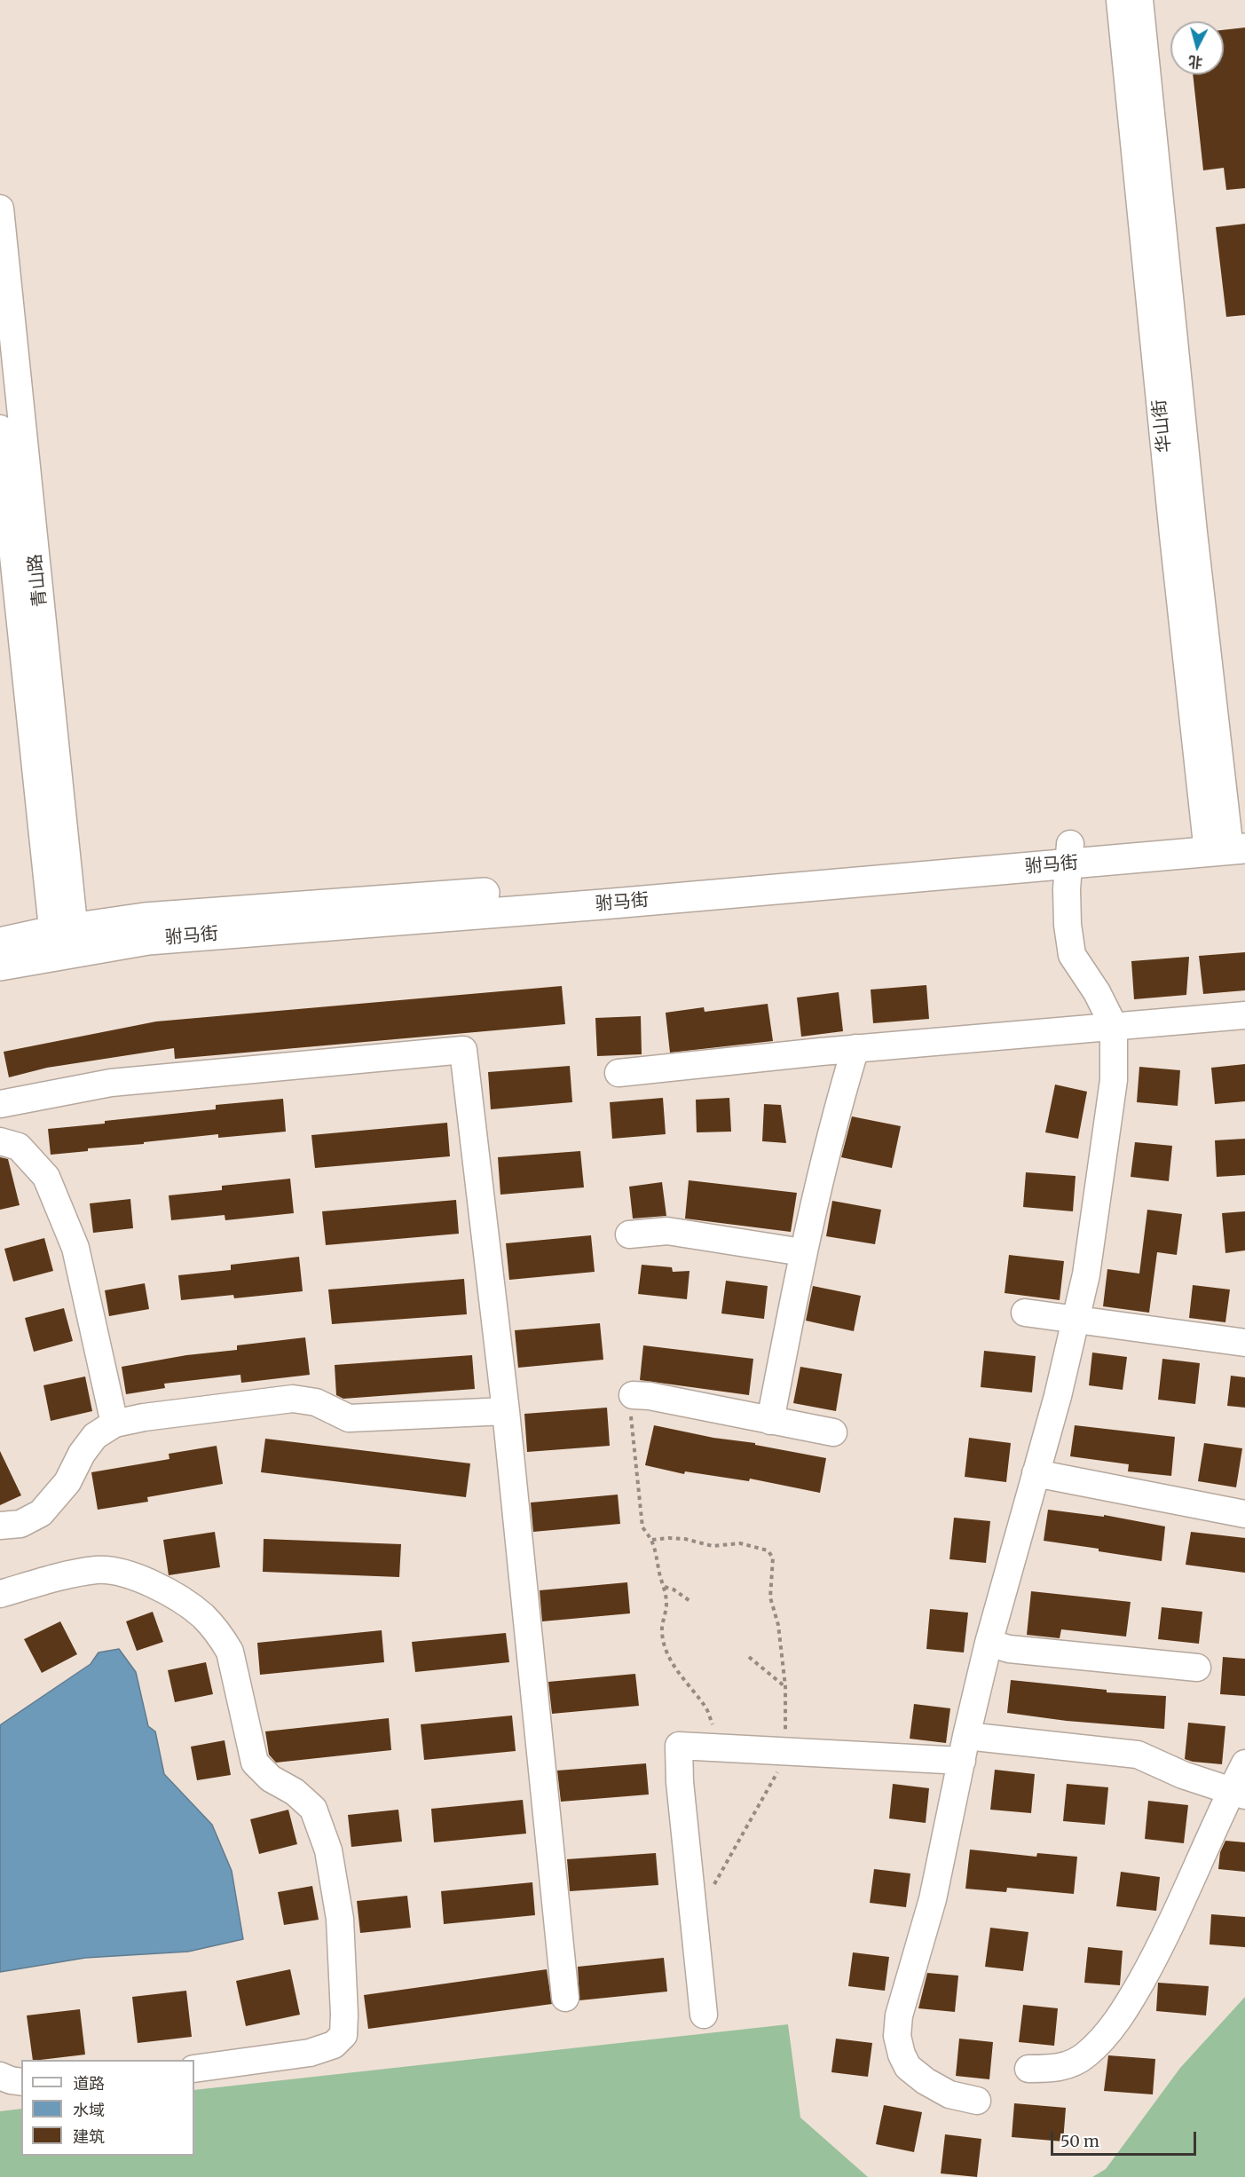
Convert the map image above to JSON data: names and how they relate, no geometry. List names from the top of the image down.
{
  "streets": {
    "main road": ["驸马街"],
    "street": ["华山街", "青山路"]
  },
  "crossings": [
    ["华山街", "驸马街"],
    ["青山路", "驸马街"]
  ],
  "legend": ["道路", "水域", "建筑"],
  "scale_bar": "50 m",
  "north": "bottom"
}
